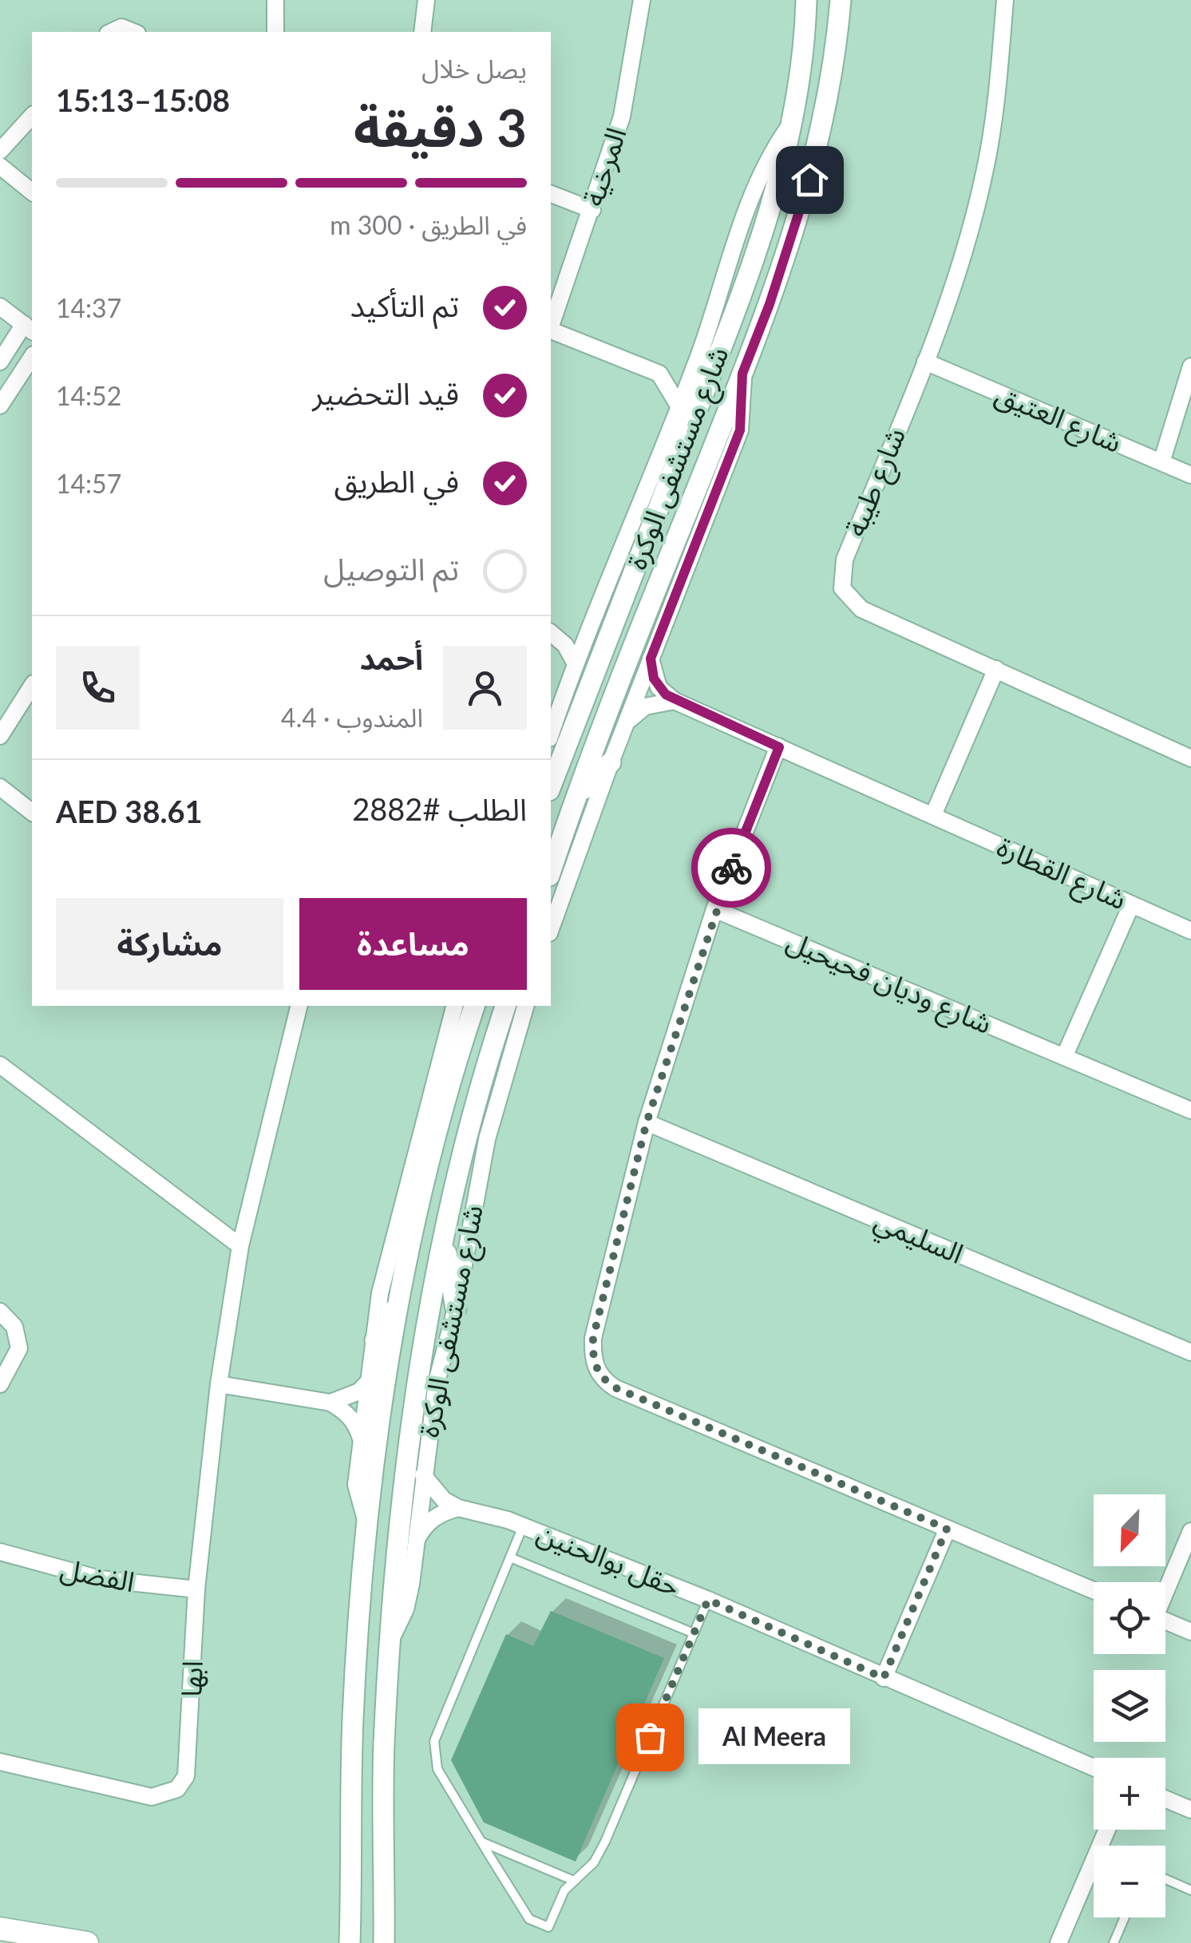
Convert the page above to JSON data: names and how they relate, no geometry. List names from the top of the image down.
{
  "streets": {
    "street": [
      "المرخية",
      "شارع العتيق",
      "شارع مستشفى الوكرة",
      "شارع طيبة",
      "شارع القطارة",
      "شارع وديان فحيحيل",
      "السليمي",
      "حقل بوالحنين",
      "الفضل",
      "ابها"
    ]
  },
  "crossings": [
    ["شارع العتيق", "شارع طيبة"],
    ["شارع مستشفى الوكرة", "حقل بوالحنين"],
    ["الفضل", "ابها"]
  ],
  "places": ["Al Meera"],
  "north": "bottom left",
  "page": {
    "heading": ["3 دقيقة", "يصل خلال", "15:08–15:13"],
    "panel": [
      "أحمد",
      "المندوب · 4.4",
      "الطلب #2882",
      "AED 38.61"
    ],
    "bar": "في الطريق · 300 m",
    "list": [
      ["تم التأكيد", "14:37"],
      ["قيد التحضير", "14:52"],
      ["في الطريق", "14:57"],
      "تم التوصيل"
    ],
    "buttons": ["مساعدة", "مشاركة"],
    "map_buttons": ["+", "−"],
    "bubble": "Al Meera"
  }
}
